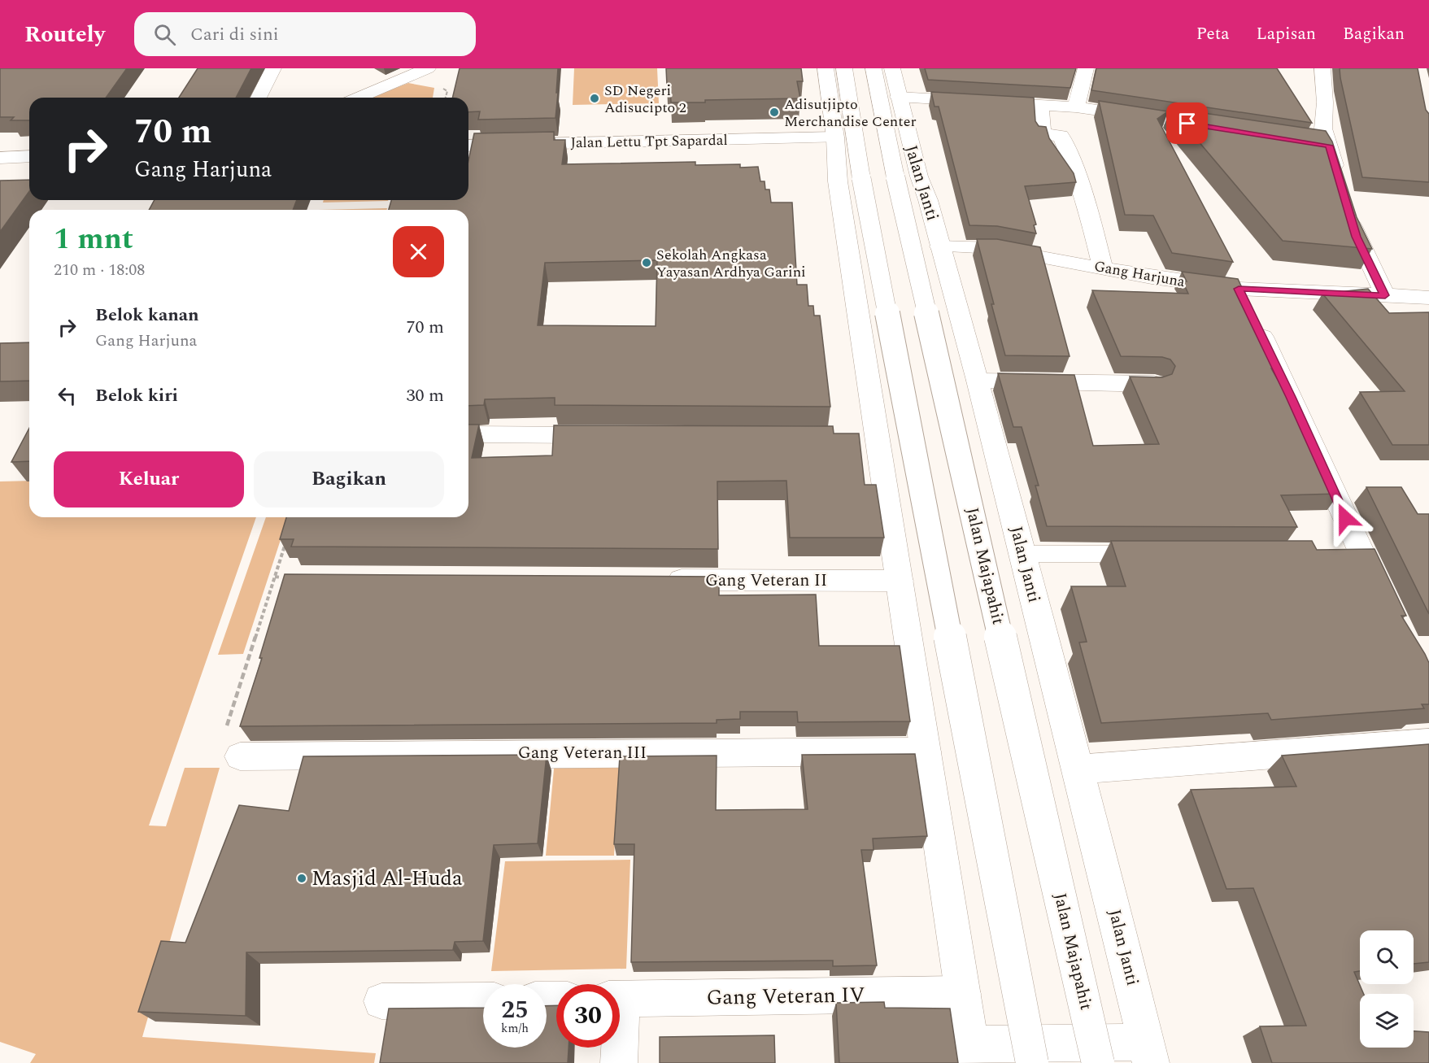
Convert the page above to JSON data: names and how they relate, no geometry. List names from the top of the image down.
{
  "streets": {
    "main road": [
      "Jalan Lettu Tpt Sapardal",
      "Jalan Janti",
      "Gang Harjuna",
      "Jalan Majapahit",
      "Gang Veteran II",
      "Gang Veteran III",
      "Gang Veteran IV"
    ]
  },
  "crossings": [
    ["Jalan Janti", "Gang Harjuna"],
    ["Jalan Janti", "Jalan Majapahit"]
  ],
  "places": [
    "SD Negeri Adisucipto 2",
    "Adisutjipto Merchandise Center",
    "Sekolah Angkasa Yayasan Ardhya Garini",
    "Masjid Al-Huda"
  ],
  "page": {
    "header": "Routely",
    "search": "Cari di sini",
    "nav": ["Peta", "Lapisan", "Bagikan"],
    "turn": ["70 m", "Gang Harjuna"],
    "heading": ["1 mnt", "210 m · 18:08"],
    "list": [
      {
        "name": "Belok kanan",
        "note": "Gang Harjuna",
        "value": "70 m"
      },
      {
        "name": "Belok kiri",
        "value": "30 m"
      }
    ],
    "buttons": ["Keluar", "Bagikan"],
    "speed": "25 km/h",
    "limit": "30"
  }
}
